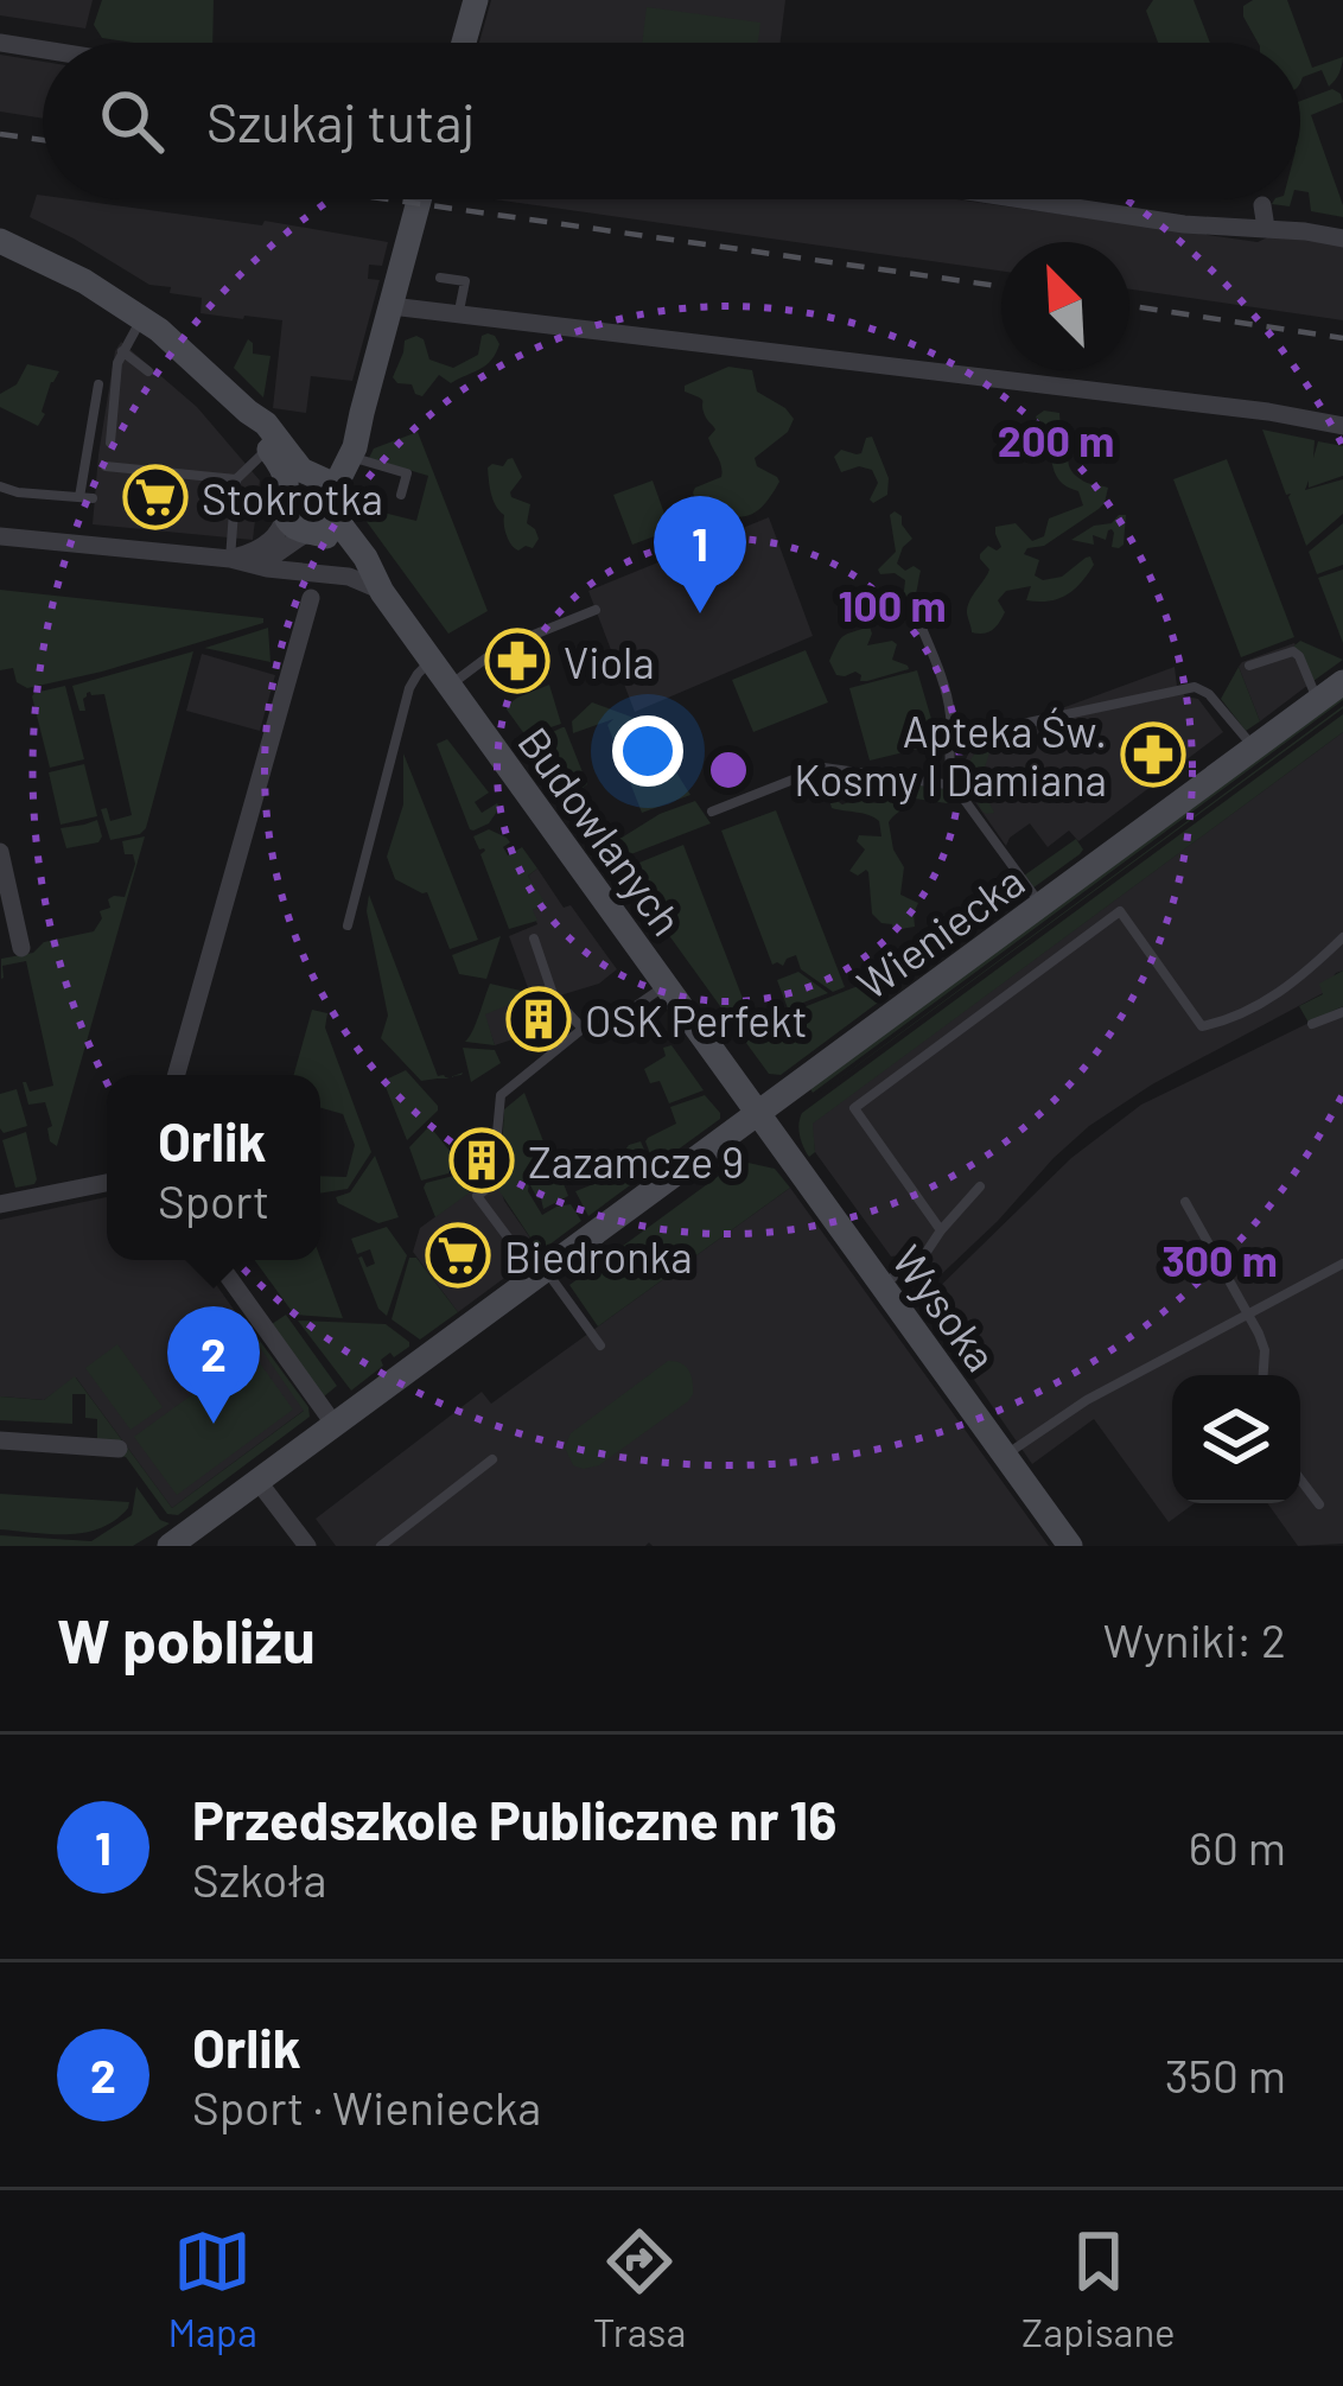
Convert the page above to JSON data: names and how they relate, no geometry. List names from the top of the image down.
{
  "streets": {
    "street": ["Budowlanych", "Wieniecka", "Wysoka"]
  },
  "crossings": [
    ["Budowlanych", "Wieniecka"],
    ["Budowlanych", "Wysoka"],
    ["Wieniecka", "Wysoka"]
  ],
  "places": {
    "supermarket": ["Stokrotka", "Biedronka"],
    "pharmacy": ["Viola", "Apteka Św. Kosmy I Damiana"],
    "building": ["OSK Perfekt", "Zazamcze 9"]
  },
  "north": "top left",
  "page": {
    "search": "Szukaj tutaj",
    "pins": ["1", "2"],
    "popup": ["Orlik", "Sport"],
    "heading": ["W pobliżu", "Wyniki: 2"],
    "list": [
      {
        "mark": "1",
        "name": "Przedszkole Publiczne nr 16",
        "note": "Szkoła",
        "value": "60 m"
      },
      {
        "mark": "2",
        "name": "Orlik",
        "note": "Sport · Wieniecka",
        "value": "350 m"
      }
    ],
    "nav": ["Mapa", "Trasa", "Zapisane"]
  },
  "rings": ["200 m", "100 m", "300 m"]
}
